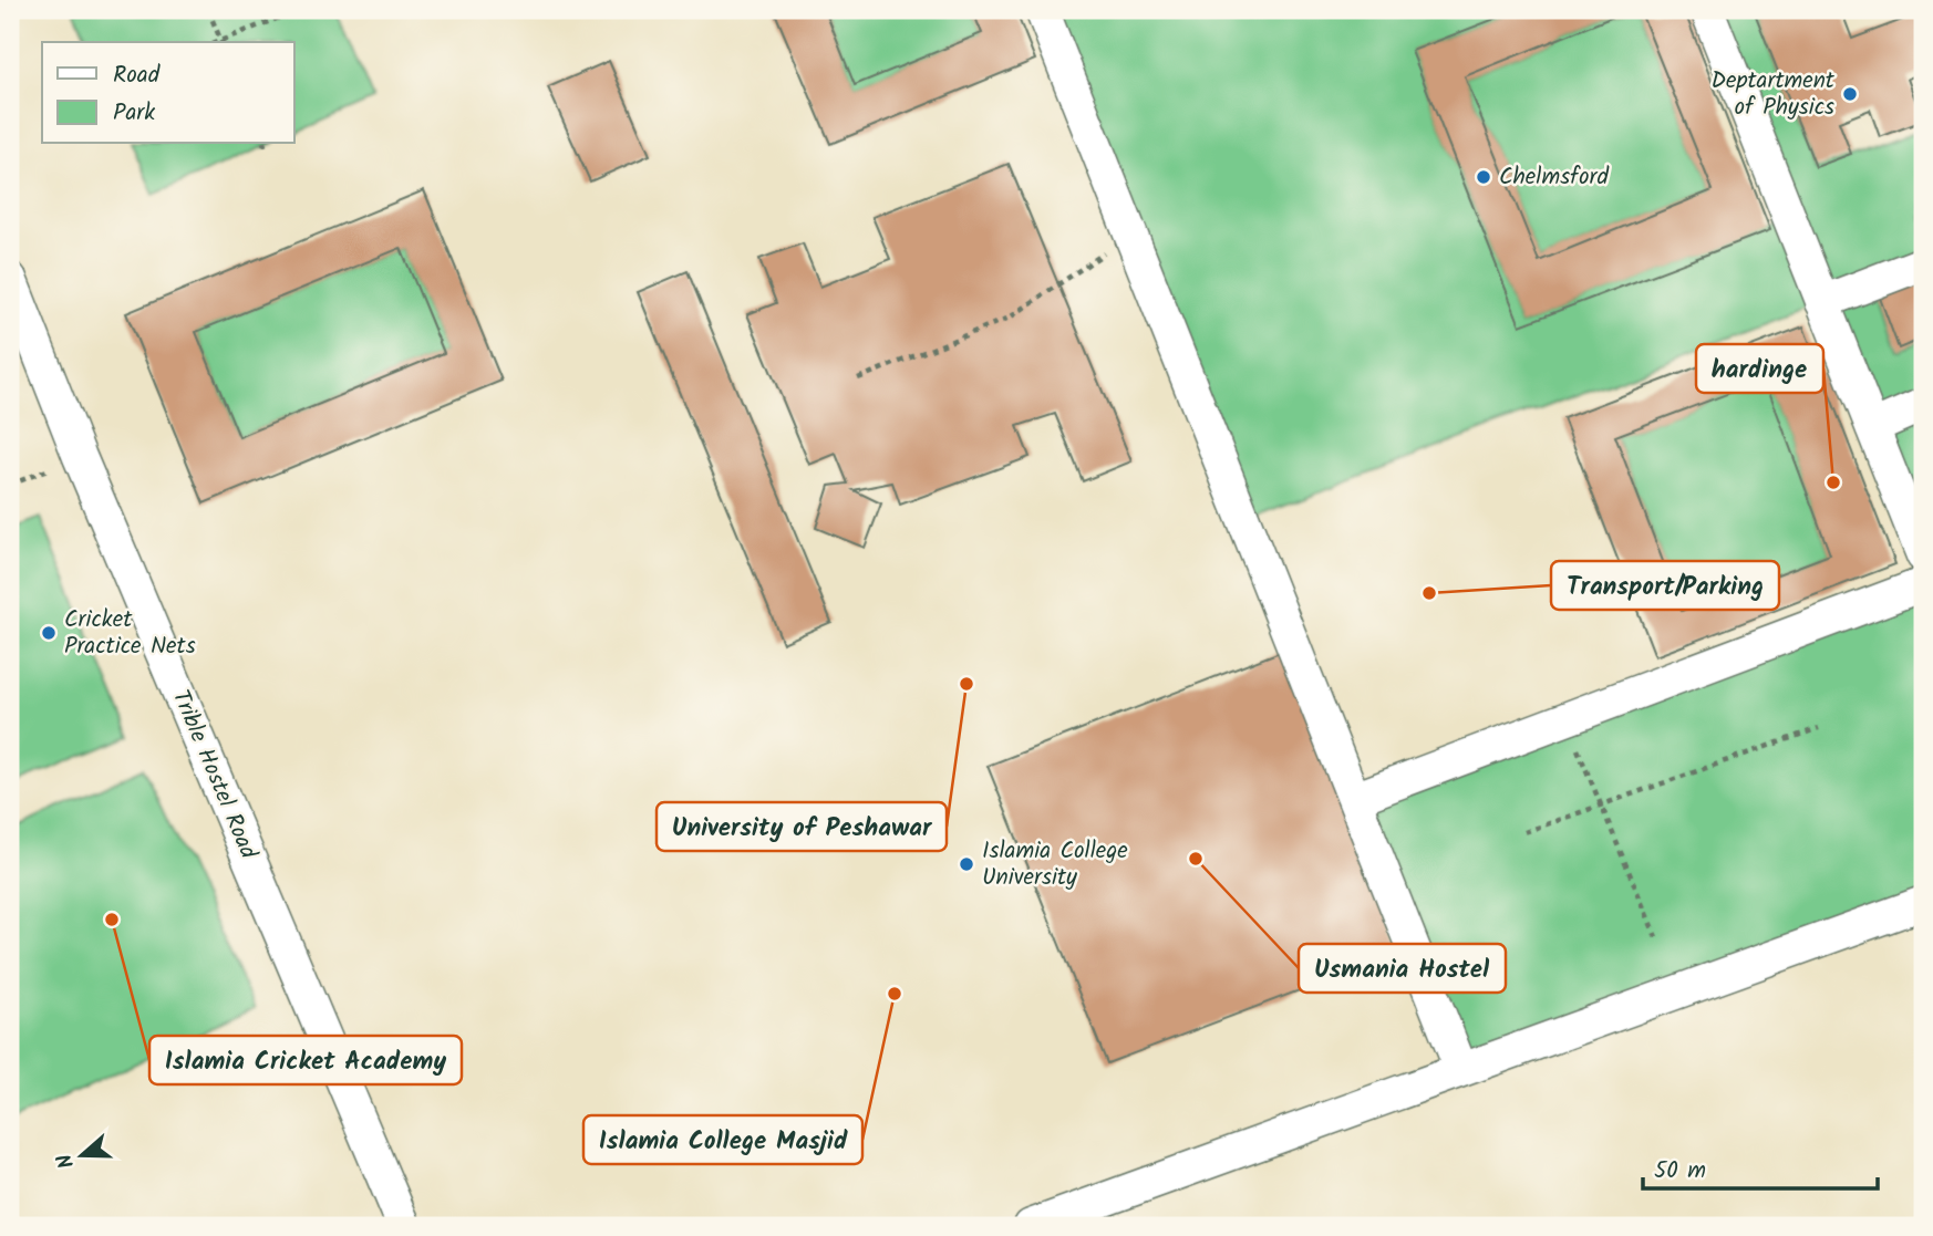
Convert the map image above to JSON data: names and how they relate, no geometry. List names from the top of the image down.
{
  "streets": {
    "street": ["Trible Hostel Road"]
  },
  "places": [
    "Deptartment of Physics",
    "Chelmsford",
    "hardinge",
    "Transport/Parking",
    "Cricket Practice Nets",
    "University of Peshawar",
    "Usmania Hostel",
    "Islamia College University",
    "Islamia Cricket Academy",
    "Islamia College Masjid"
  ],
  "legend": ["Road", "Park"],
  "scale_bar": "50 m",
  "north": "left"
}
